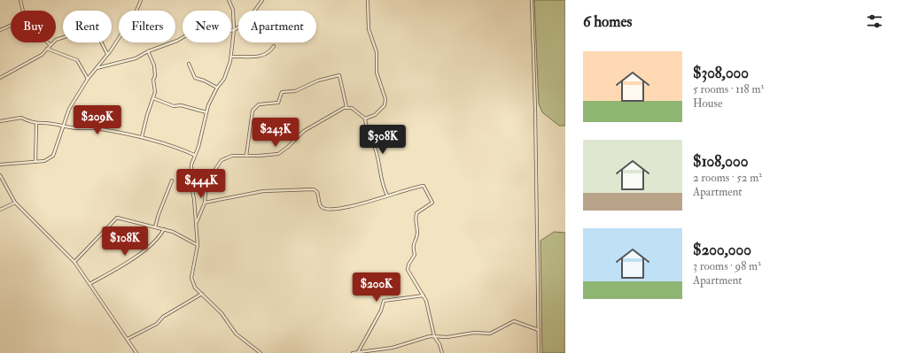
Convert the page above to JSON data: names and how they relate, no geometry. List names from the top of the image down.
{
  "page": {
    "heading": "6 homes",
    "chip": [
      "Buy",
      "Rent",
      "Filters",
      "New",
      "Apartment"
    ],
    "list": [
      {
        "name": "$308,000",
        "note": "5 rooms · 118 m² · House"
      },
      {
        "name": "$108,000",
        "note": "2 rooms · 52 m² · Apartment"
      },
      {
        "name": "$200,000",
        "note": "3 rooms · 98 m² · Apartment"
      }
    ],
    "price": [
      "$209K",
      "$243K",
      "$308K",
      "$444K",
      "$108K",
      "$200K"
    ]
  }
}
